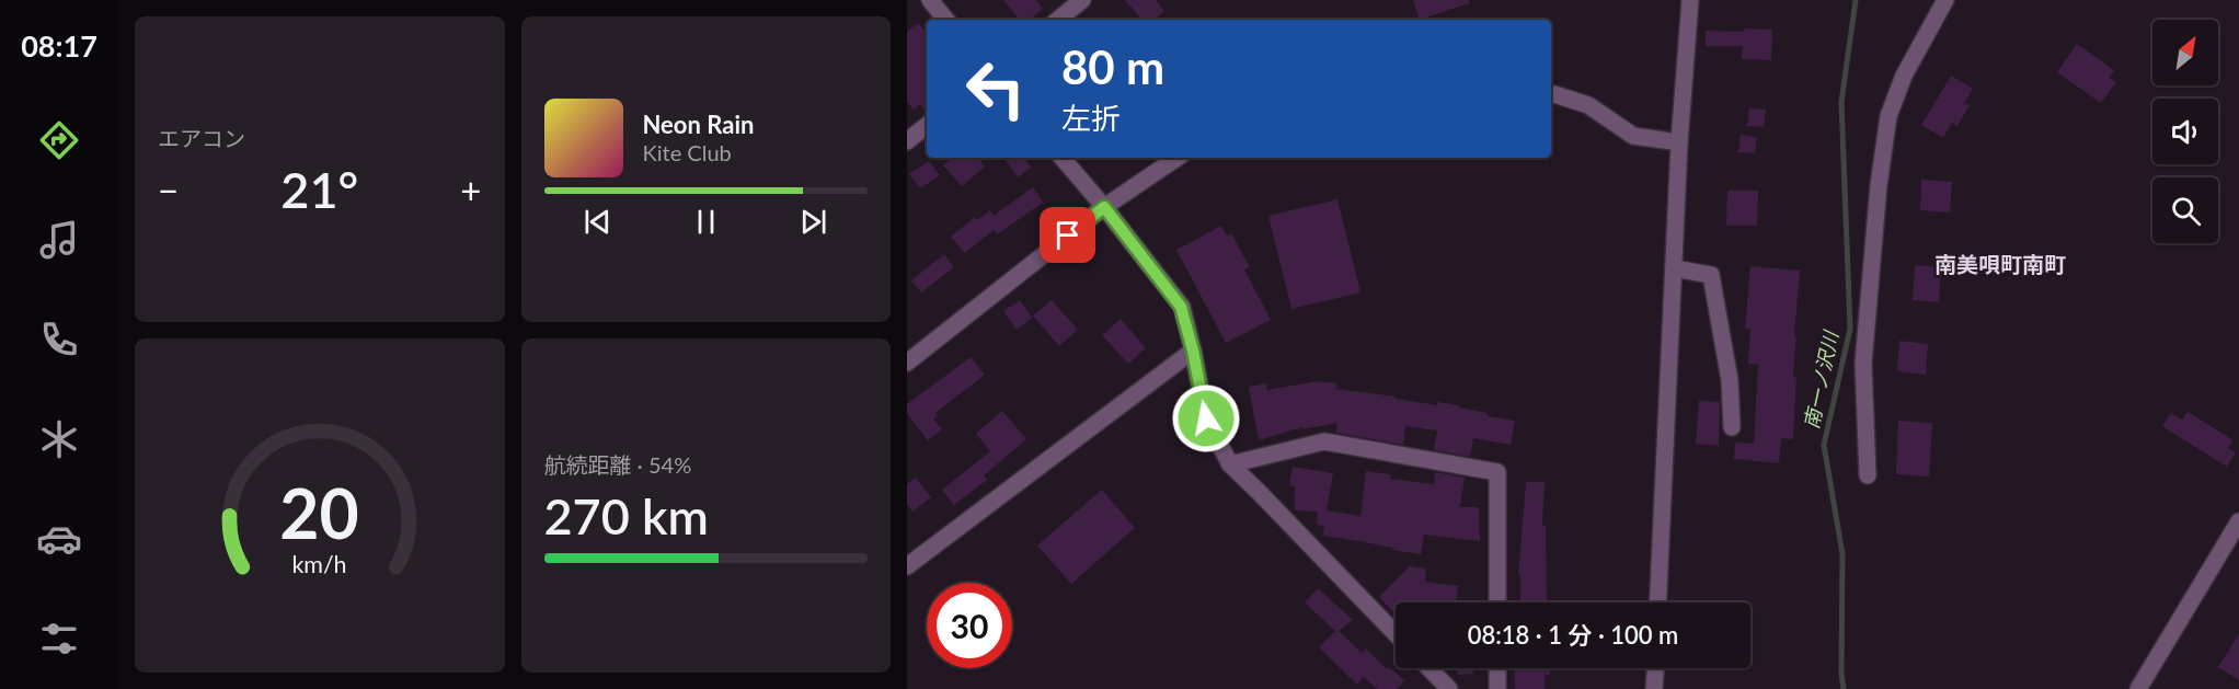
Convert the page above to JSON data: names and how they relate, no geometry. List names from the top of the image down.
{
  "districts": ["南美唄町南町"],
  "water": ["南一ノ沢川"],
  "north": "top right",
  "page": {
    "tabs": "08:17",
    "tile": [
      "エアコン",
      ["航続距離 · 54%", "270 km"]
    ],
    "turn": ["80 m", "左折"],
    "song": ["Neon Rain", "Kite Club"],
    "heat": ["−", "21°", "+"],
    "limit": "30",
    "trip": "08:18 · 1 分 · 100 m",
    "gauge": ["20", "km/h"]
  }
}
